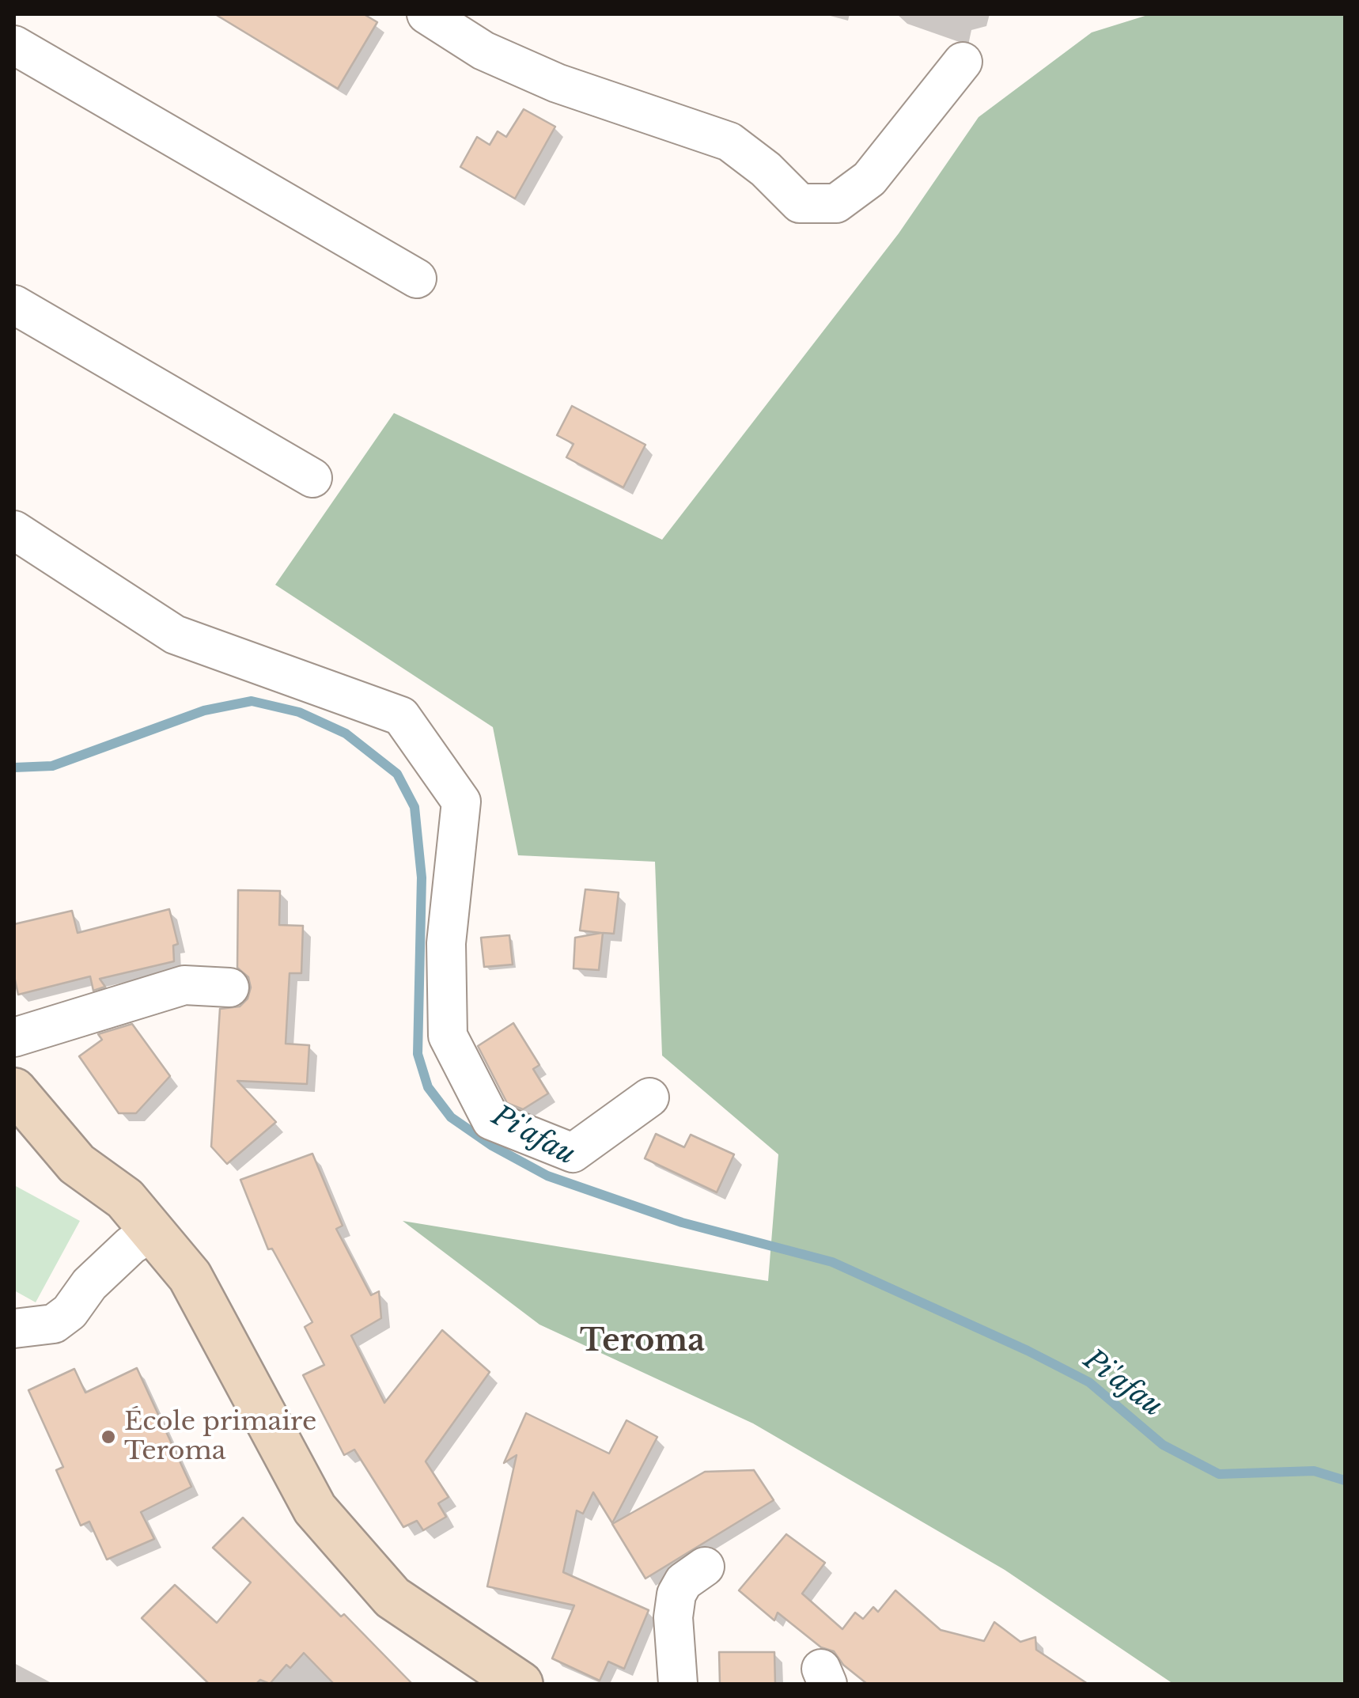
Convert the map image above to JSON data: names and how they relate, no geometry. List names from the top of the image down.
{
  "districts": ["Teroma"],
  "water": ["Pi'afau"],
  "places": ["École primaire Teroma"]
}
